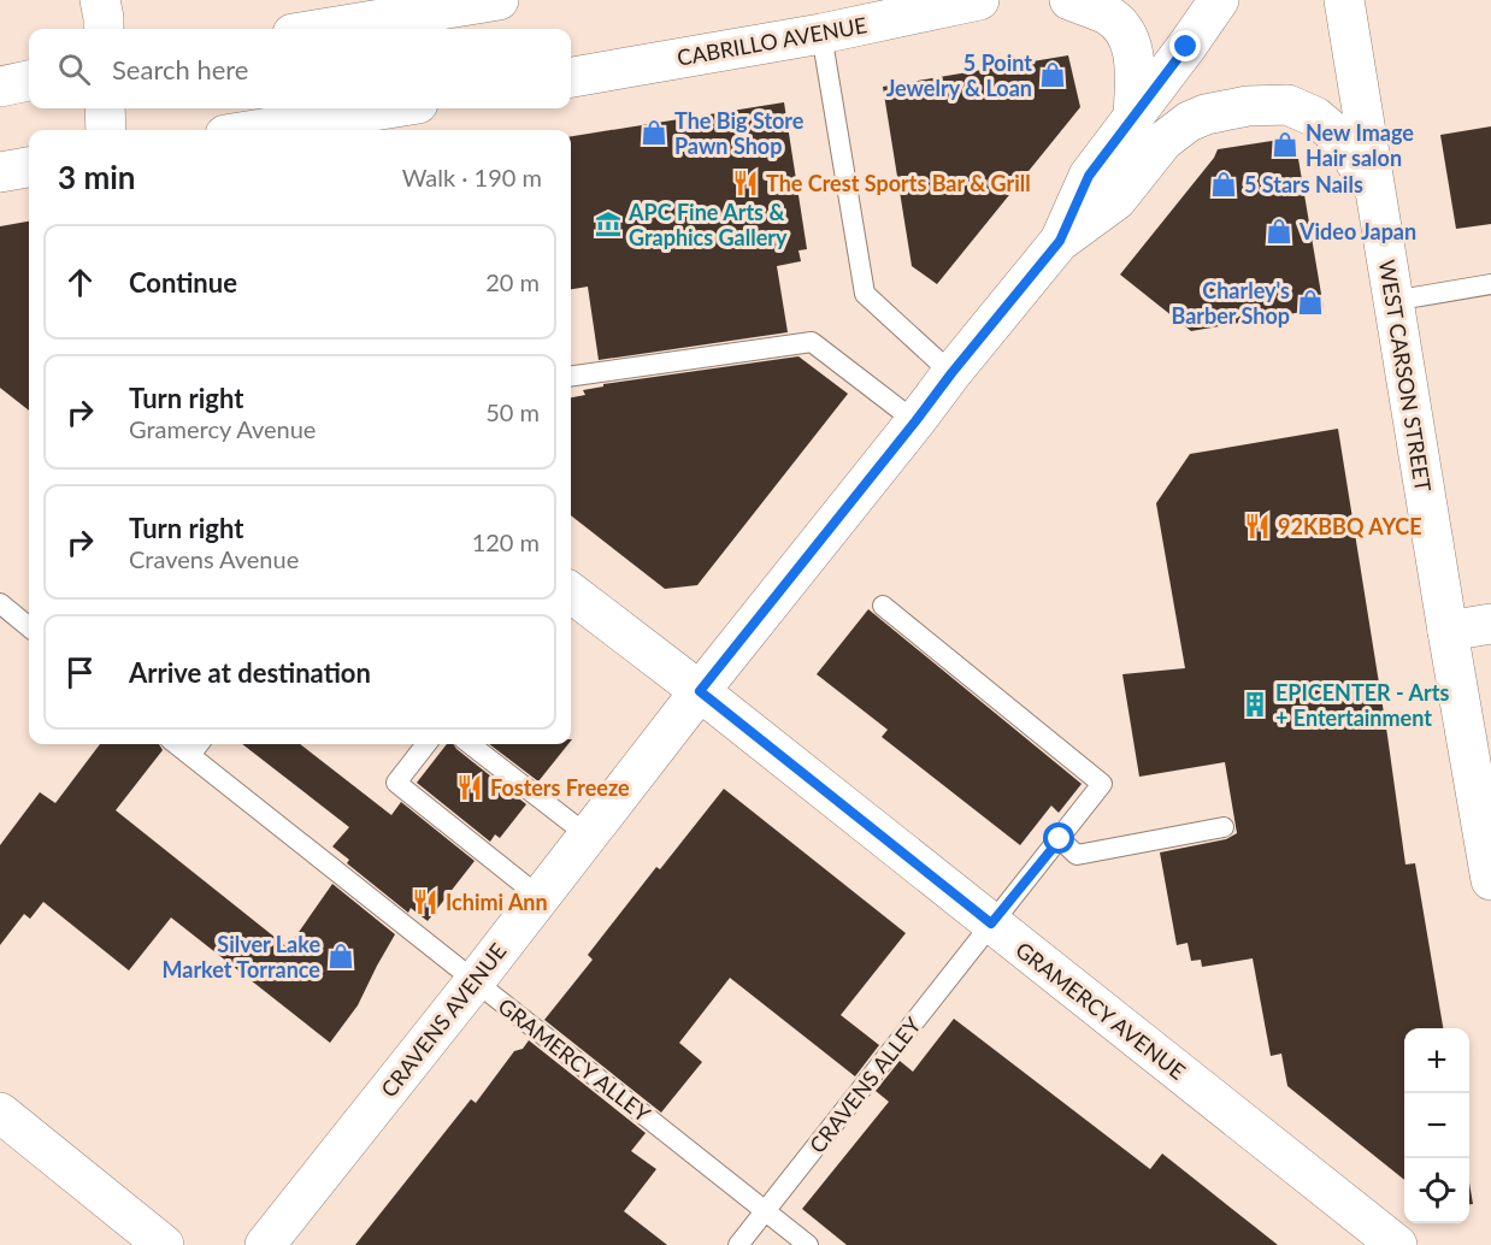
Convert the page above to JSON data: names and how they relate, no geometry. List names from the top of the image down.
{
  "streets": {
    "street": [
      "CABRILLO AVENUE",
      "WEST CARSON STREET",
      "GRAMERCY AVENUE",
      "CRAVENS AVENUE"
    ],
    "lane": ["GRAMERCY ALLEY", "CRAVENS ALLEY"]
  },
  "crossings": [
    ["GRAMERCY AVENUE", "CRAVENS AVENUE"],
    ["GRAMERCY AVENUE", "CRAVENS ALLEY"],
    ["CRAVENS AVENUE", "GRAMERCY ALLEY"],
    ["GRAMERCY ALLEY", "CRAVENS ALLEY"]
  ],
  "places": {
    "shop": [
      "5 Point Jewelry & Loan",
      "The Big Store Pawn Shop",
      "New Image Hair salon",
      "5 Stars Nails",
      "Video Japan",
      "Charley's Barber Shop",
      "Silver Lake Market Torrance"
    ],
    "restaurant": [
      "The Crest Sports Bar & Grill",
      "92KBBQ AYCE",
      "Fosters Freeze",
      "Ichimi Ann"
    ],
    "museum": ["APC Fine Arts & Graphics Gallery"],
    "building": ["EPICENTER - Arts + Entertainment"]
  },
  "page": {
    "search": "Search here",
    "heading": ["3 min", "Walk · 190 m"],
    "list": [
      ["Continue", "20 m"],
      ["Turn right", "Gramercy Avenue", "50 m"],
      ["Turn right", "Cravens Avenue", "120 m"],
      "Arrive at destination"
    ],
    "map_buttons": ["+", "−"]
  }
}
